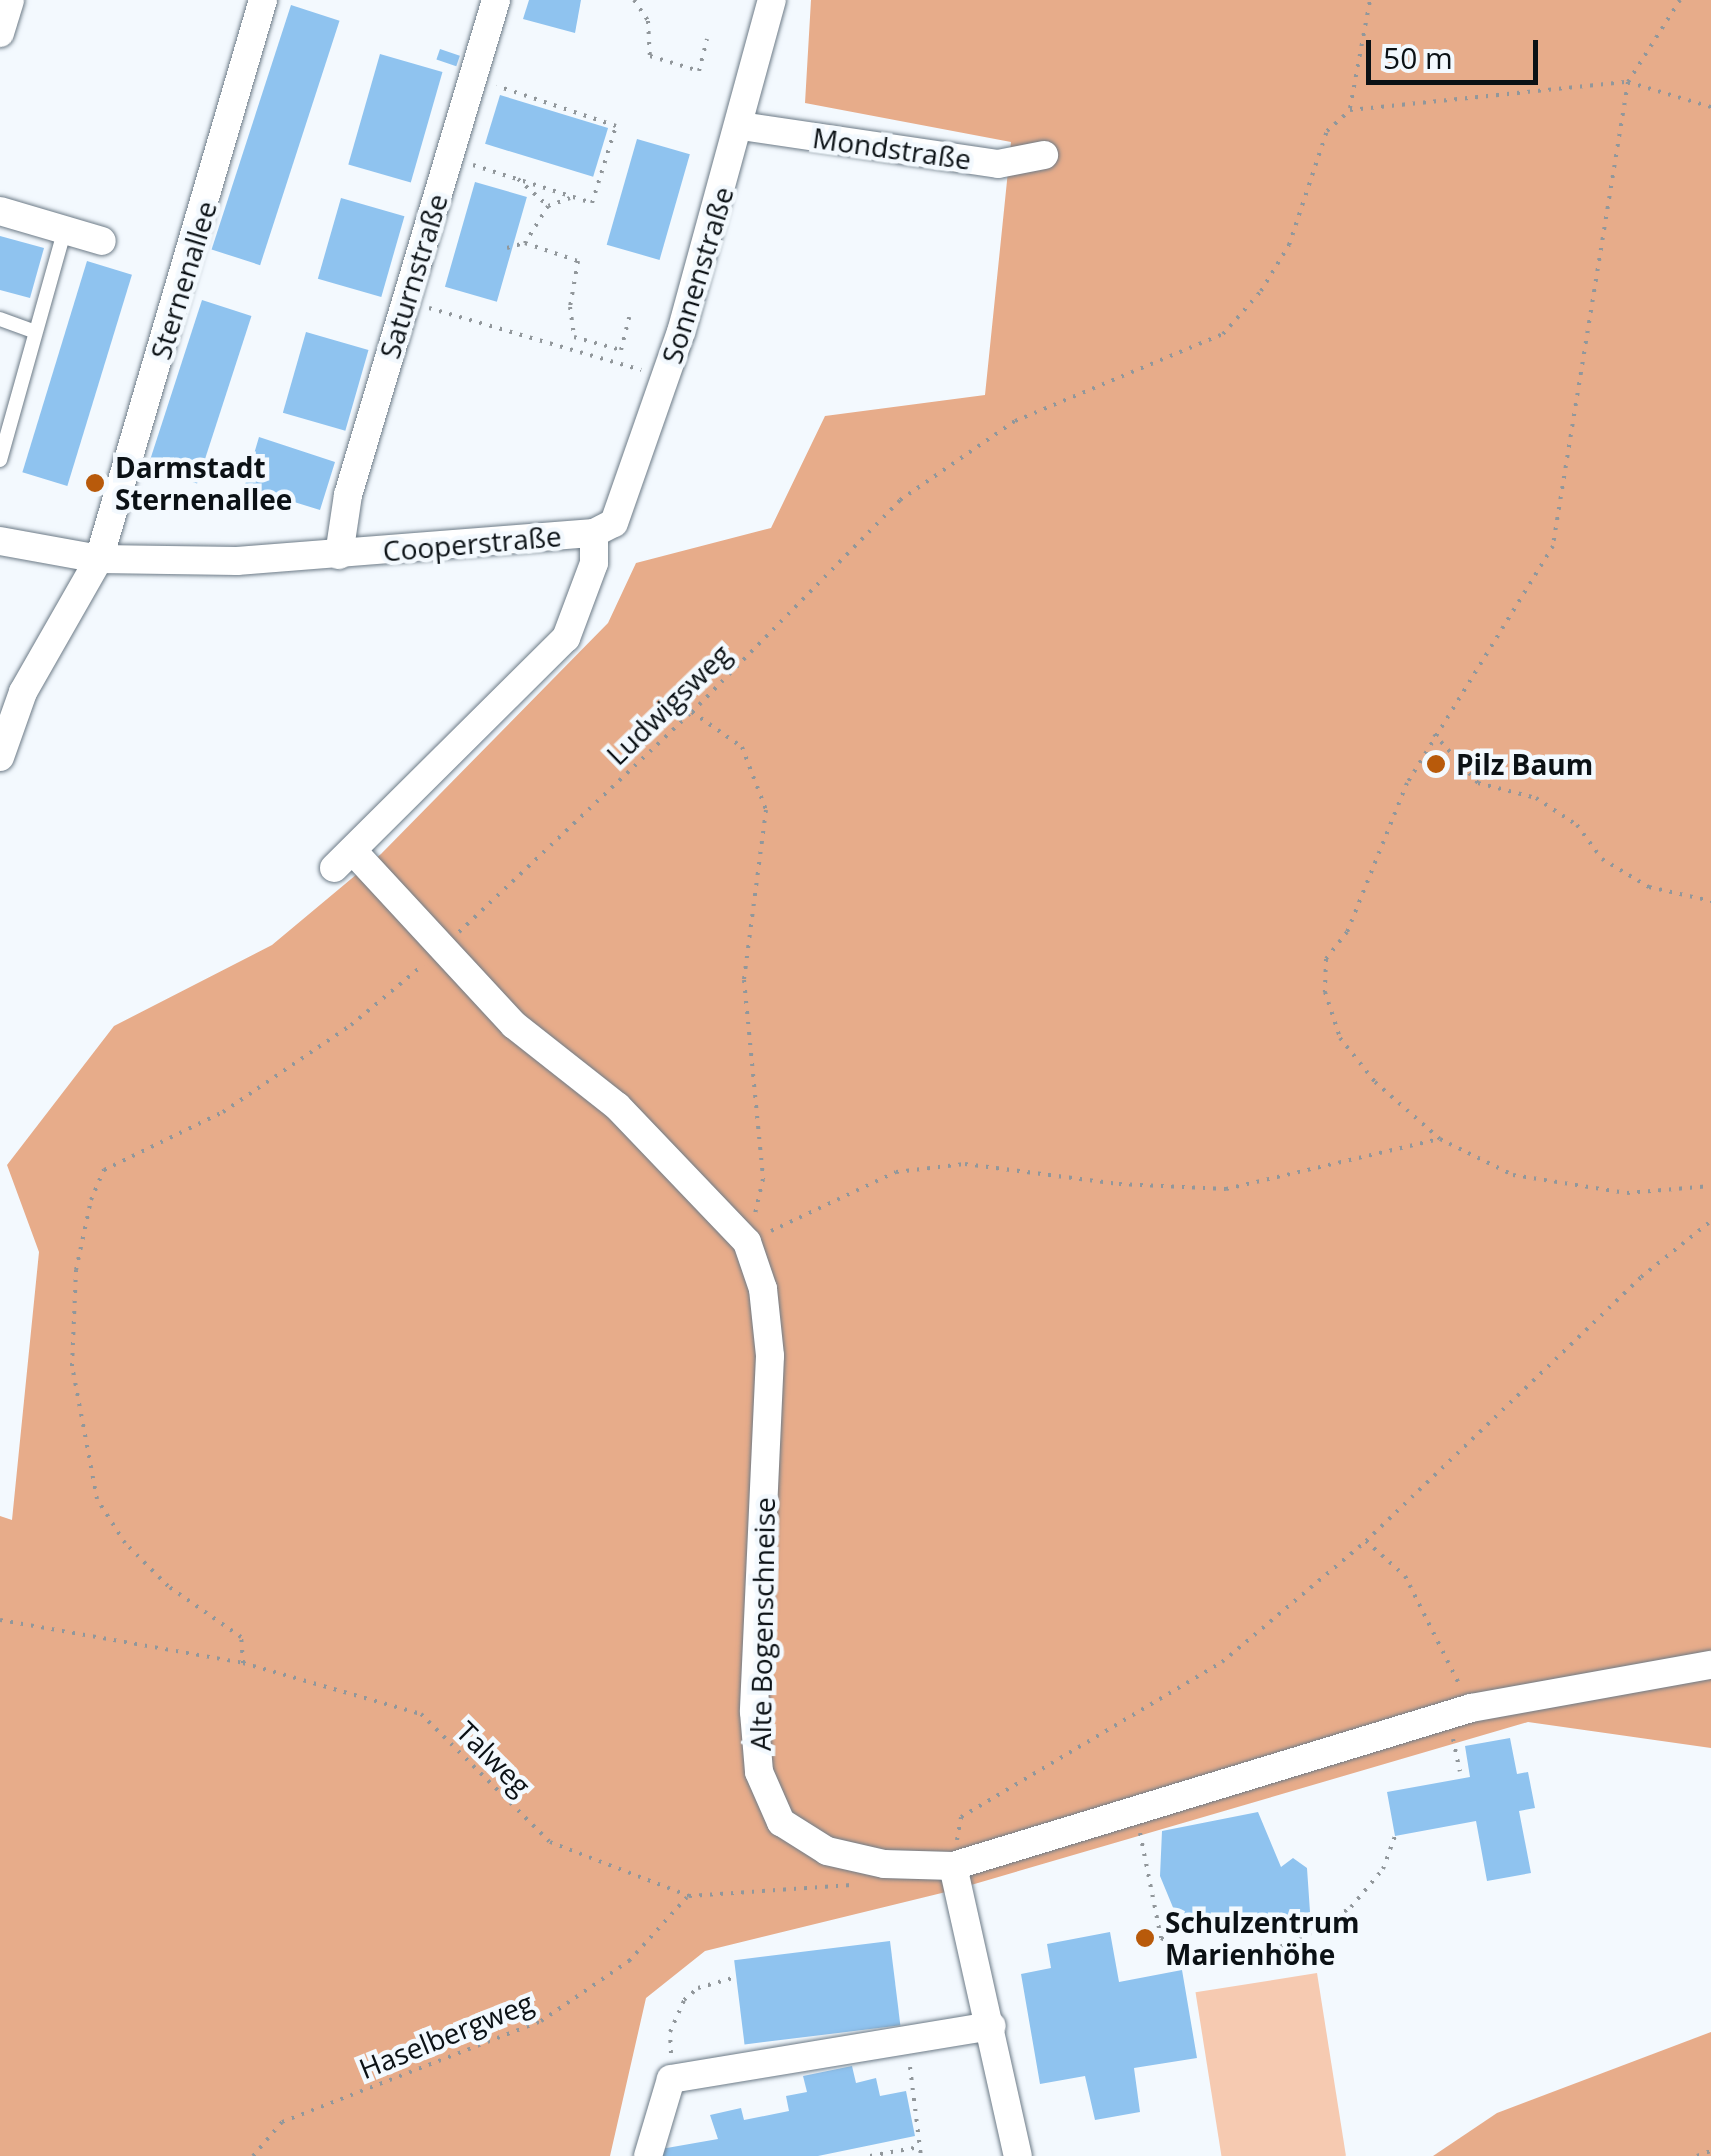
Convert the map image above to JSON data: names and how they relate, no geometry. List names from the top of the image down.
{
  "streets": {
    "street": [
      "Mondstraße",
      "Sonnenstraße",
      "Saturnstraße",
      "Sternenallee",
      "Cooperstraße",
      "Alte Bogenschneise"
    ],
    "path": ["Ludwigsweg", "Talweg", "Haselbergweg"]
  },
  "crossings": [
    ["Mondstraße", "Sonnenstraße"],
    ["Sonnenstraße", "Cooperstraße"],
    ["Saturnstraße", "Cooperstraße"],
    ["Sternenallee", "Cooperstraße"],
    ["Cooperstraße", "Ludwigsweg"],
    ["Cooperstraße", "Alte Bogenschneise"],
    ["Ludwigsweg", "Alte Bogenschneise"],
    ["Ludwigsweg", "Talweg"],
    ["Talweg", "Haselbergweg"]
  ],
  "places": ["Darmstadt Sternenallee", "Pilz Baum", "Schulzentrum Marienhöhe"],
  "scale_bar": "50 m"
}
